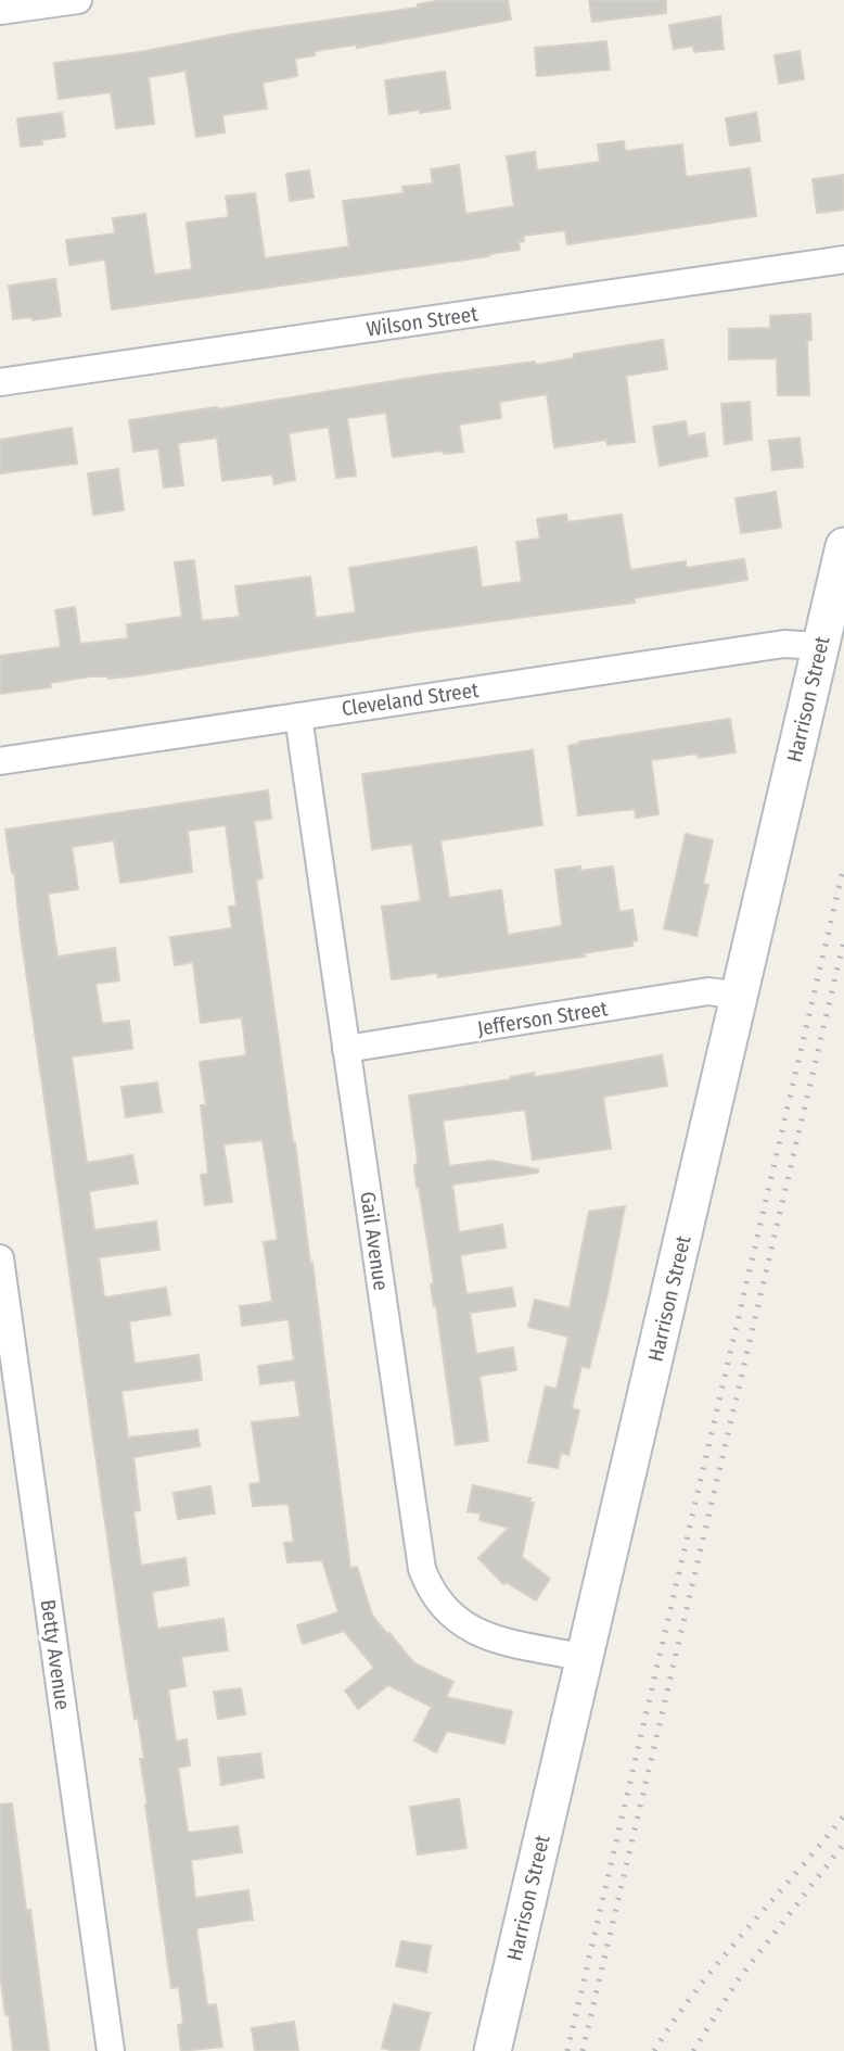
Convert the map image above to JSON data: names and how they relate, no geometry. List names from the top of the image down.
{
  "streets": {
    "main road": ["Harrison Street"],
    "street": [
      "Wilson Street",
      "Cleveland Street",
      "Jefferson Street",
      "Gail Avenue",
      "Betty Avenue"
    ]
  },
  "crossings": [
    ["Cleveland Street", "Harrison Street"],
    ["Cleveland Street", "Gail Avenue"],
    ["Harrison Street", "Jefferson Street"],
    ["Harrison Street", "Gail Avenue"],
    ["Jefferson Street", "Gail Avenue"]
  ]
}
